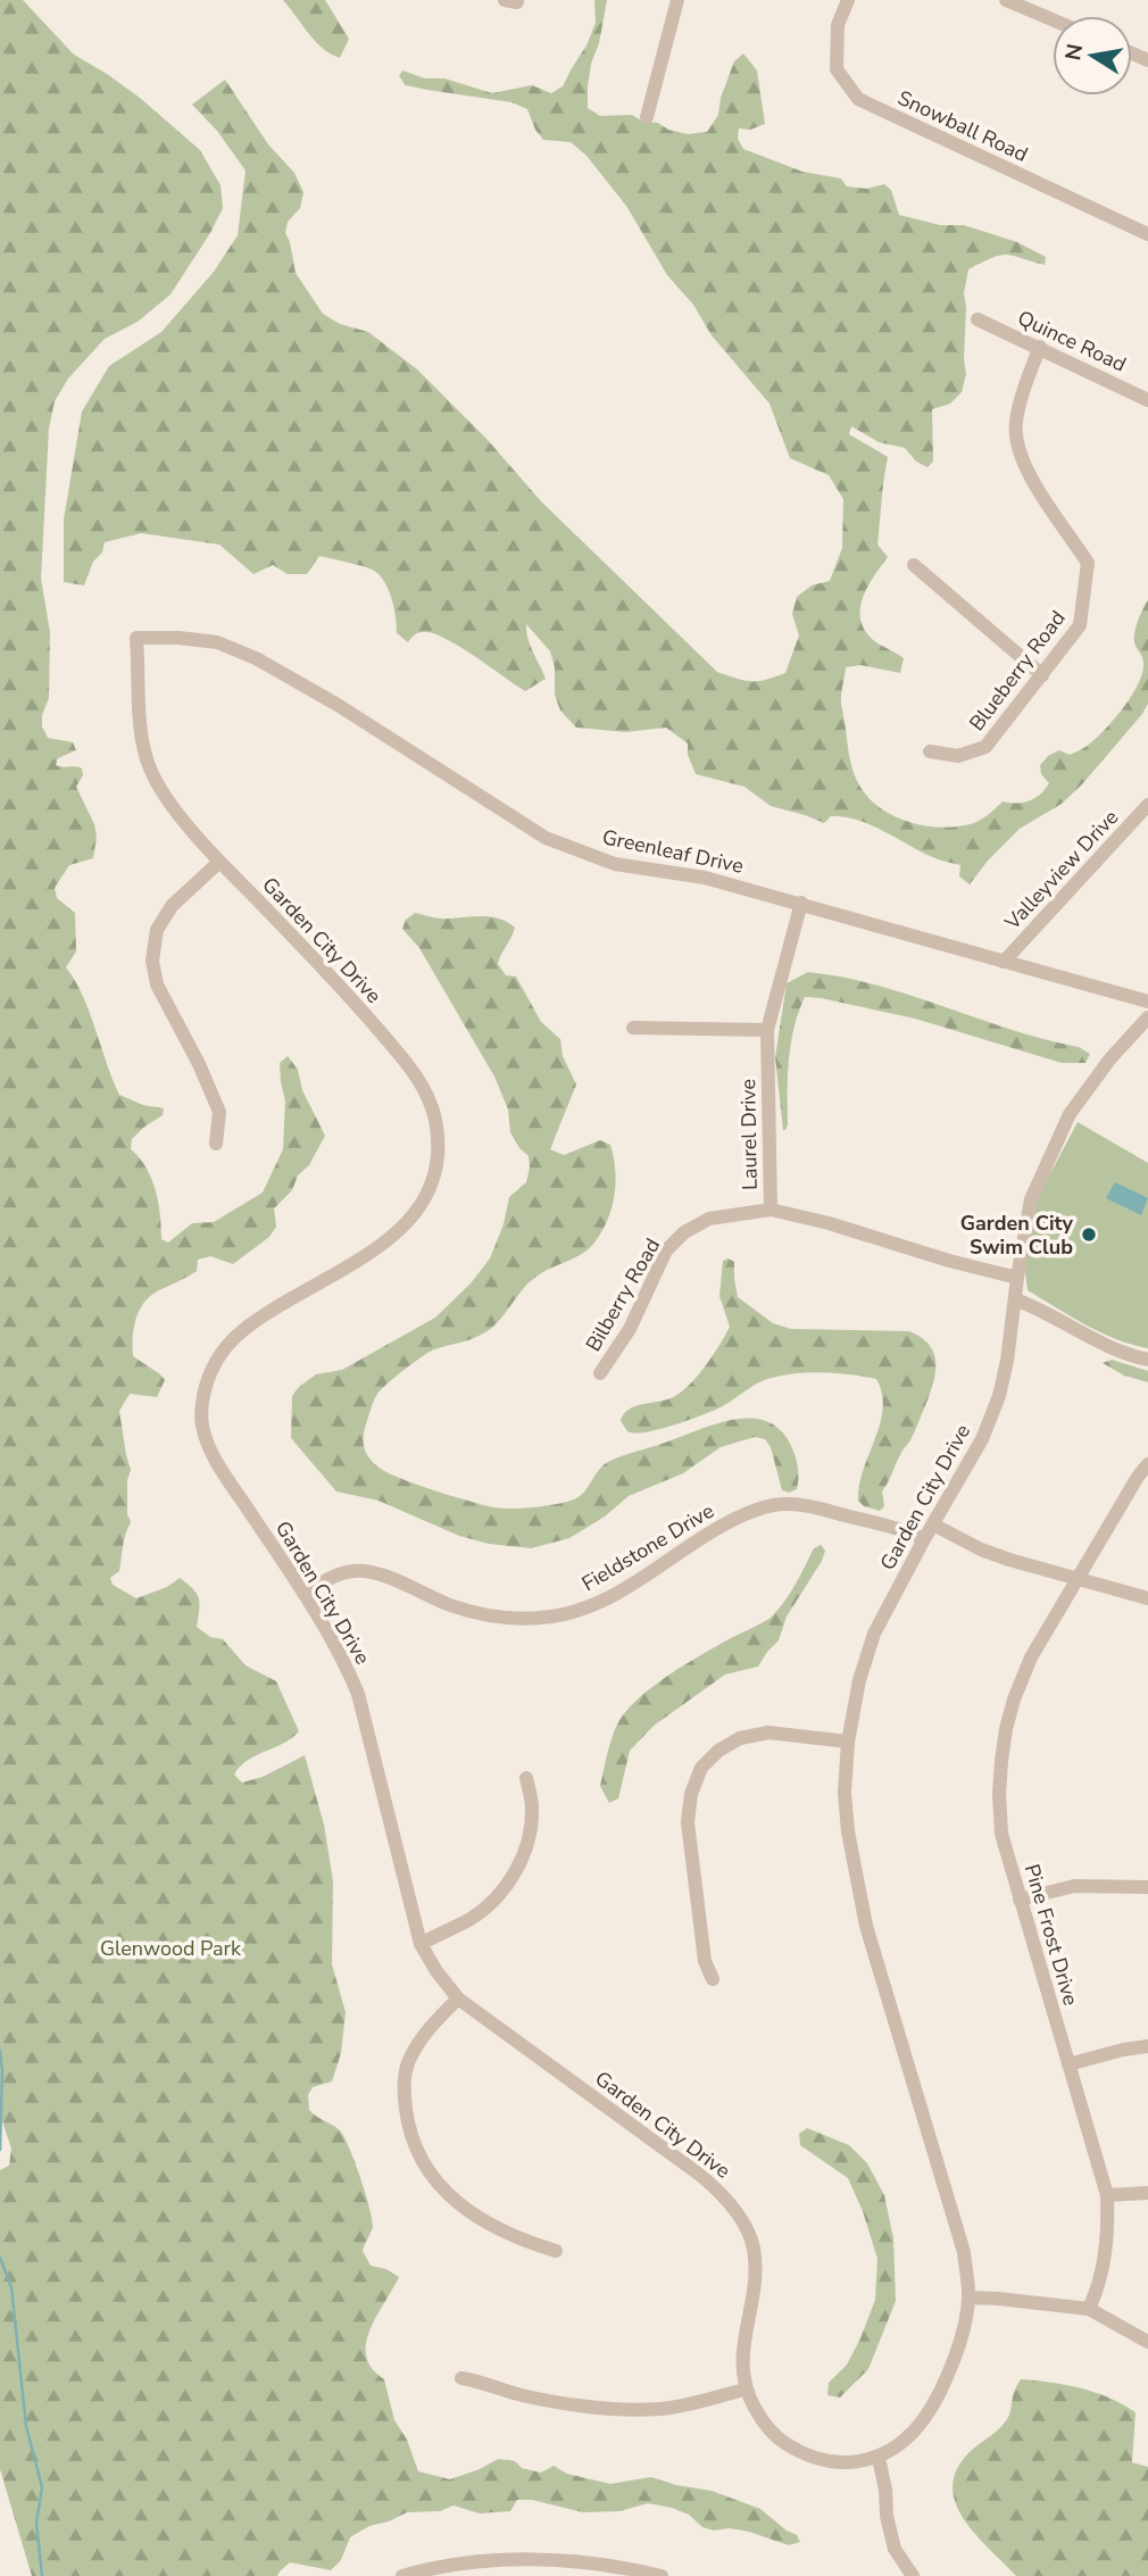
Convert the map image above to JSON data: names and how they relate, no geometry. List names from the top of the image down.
{
  "streets": {
    "street": [
      "Snowball Road",
      "Quince Road",
      "Blueberry Road",
      "Greenleaf Drive",
      "Valleyview Drive",
      "Garden City Drive",
      "Laurel Drive",
      "Bilberry Road",
      "Fieldstone Drive",
      "Pine Frost Drive"
    ]
  },
  "crossings": [
    ["Quince Road", "Blueberry Road"],
    ["Greenleaf Drive", "Valleyview Drive"],
    ["Greenleaf Drive", "Garden City Drive"],
    ["Greenleaf Drive", "Laurel Drive"],
    ["Garden City Drive", "Laurel Drive"],
    ["Garden City Drive", "Fieldstone Drive"],
    ["Laurel Drive", "Bilberry Road"]
  ],
  "parks": ["Glenwood Park"],
  "places": ["Garden City Swim Club"],
  "north": "left"
}
